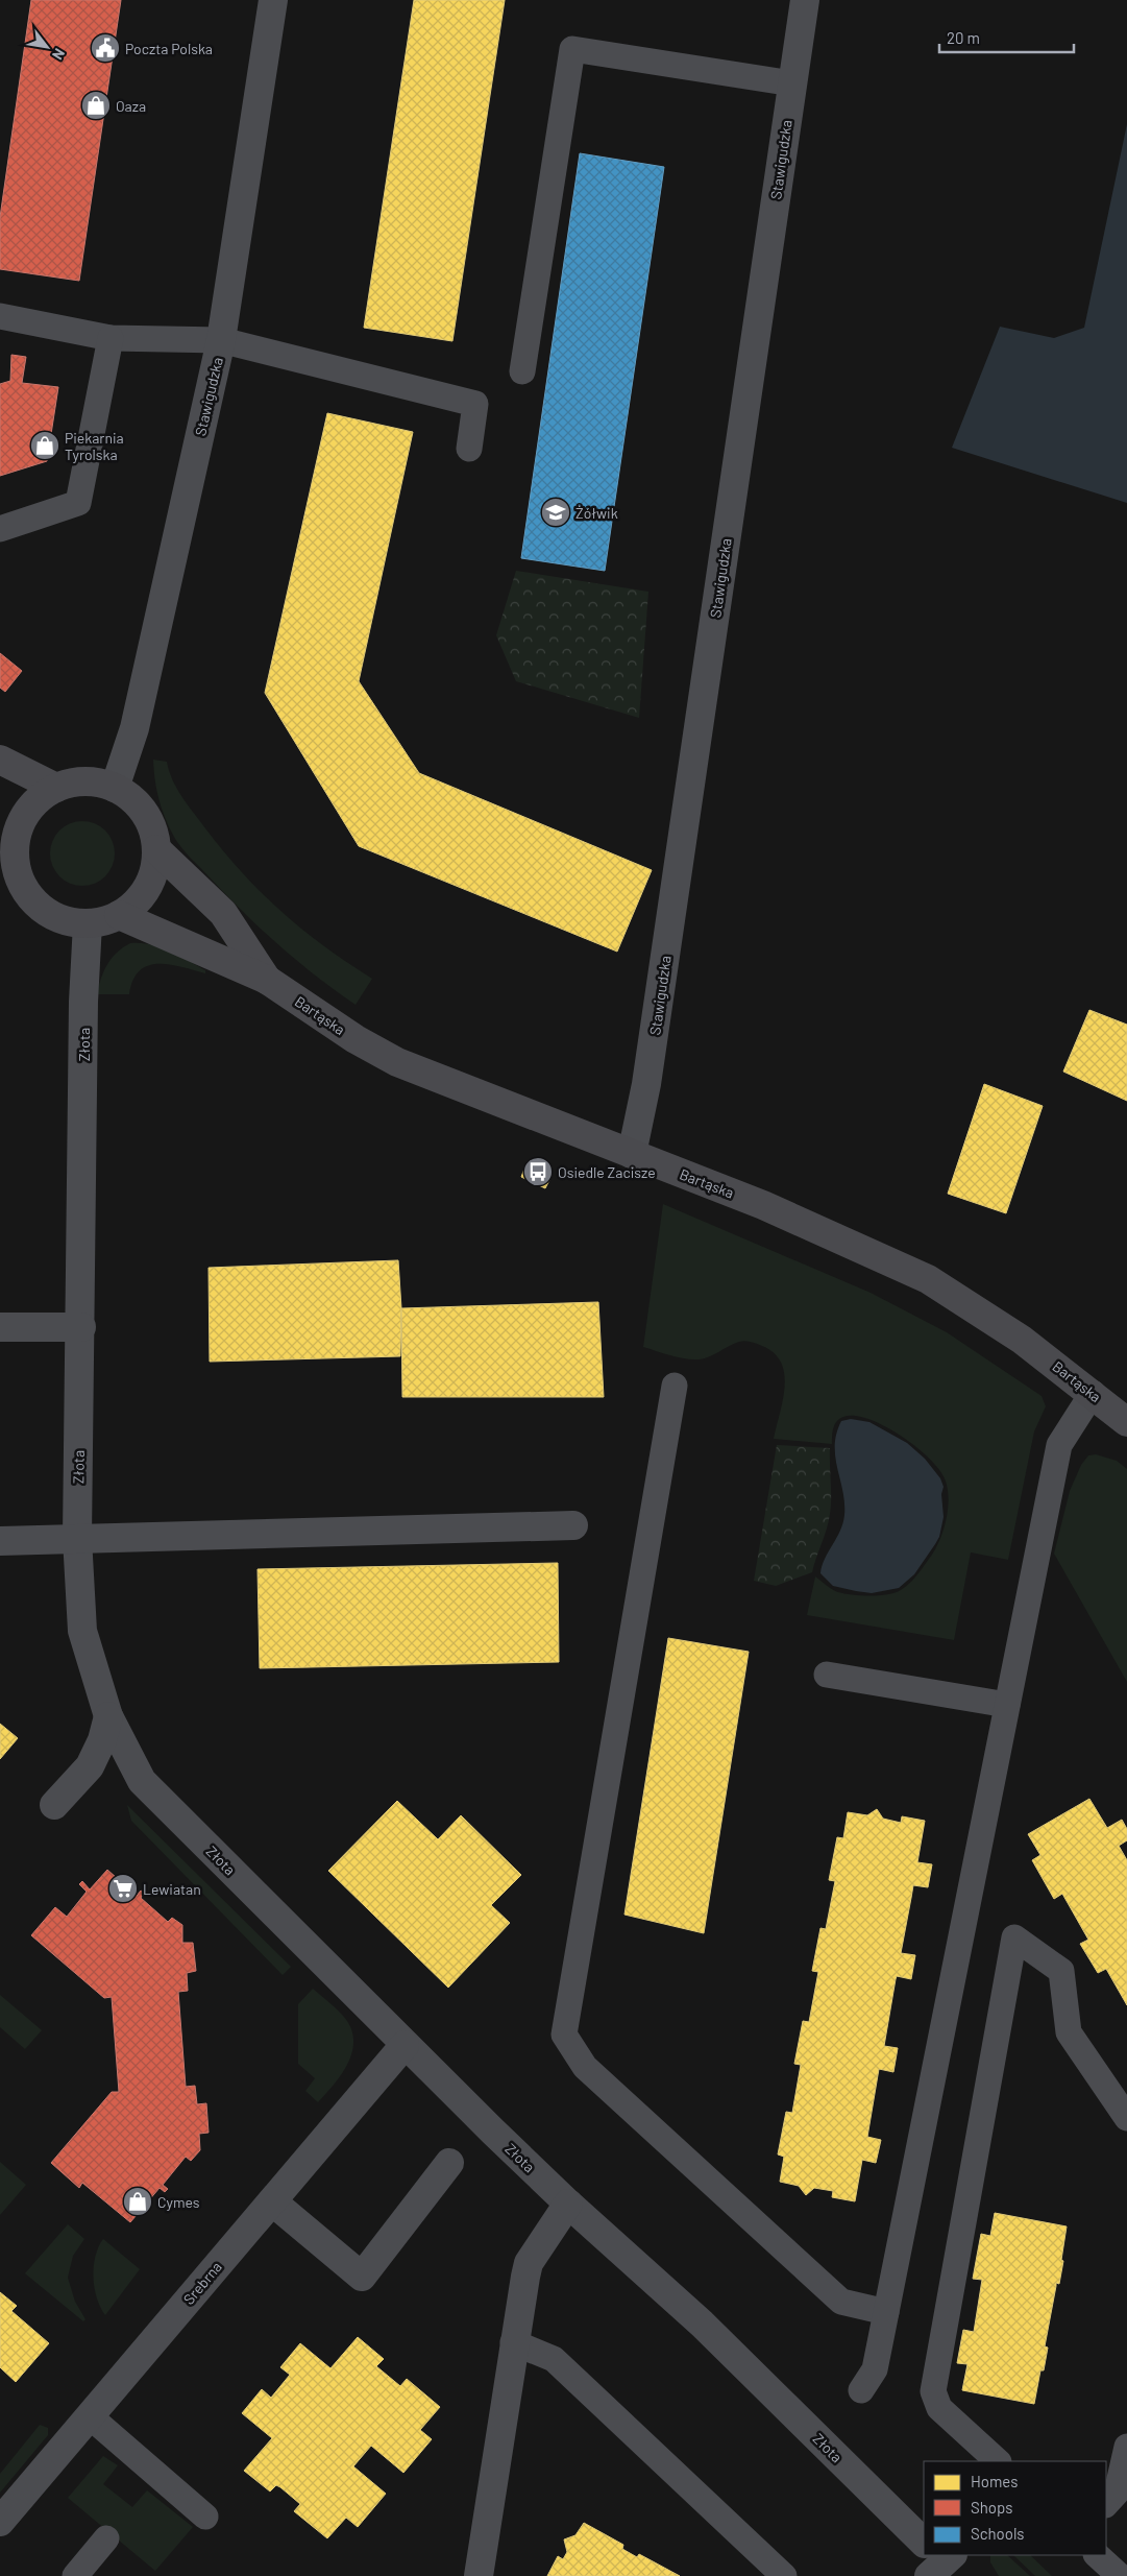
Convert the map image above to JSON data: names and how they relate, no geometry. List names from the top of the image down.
{
  "streets": {
    "street": [
      "Stawigudzka",
      "Bartąska",
      "Złota",
      "Srebrna"
    ]
  },
  "crossings": [
    ["Stawigudzka", "Bartąska"],
    ["Stawigudzka", "Złota"],
    ["Bartąska", "Złota"],
    ["Złota", "Srebrna"]
  ],
  "places": {
    "public building": ["Poczta Polska"],
    "shop": ["Oaza", "Piekarnia Tyrolska", "Cymes"],
    "school or university": ["Żółwik"],
    "bus stop": ["Osiedle Zacisze"],
    "supermarket": ["Lewiatan"]
  },
  "legend": ["Homes", "Shops", "Schools"],
  "scale_bar": "20 m",
  "north": "bottom right"
}
